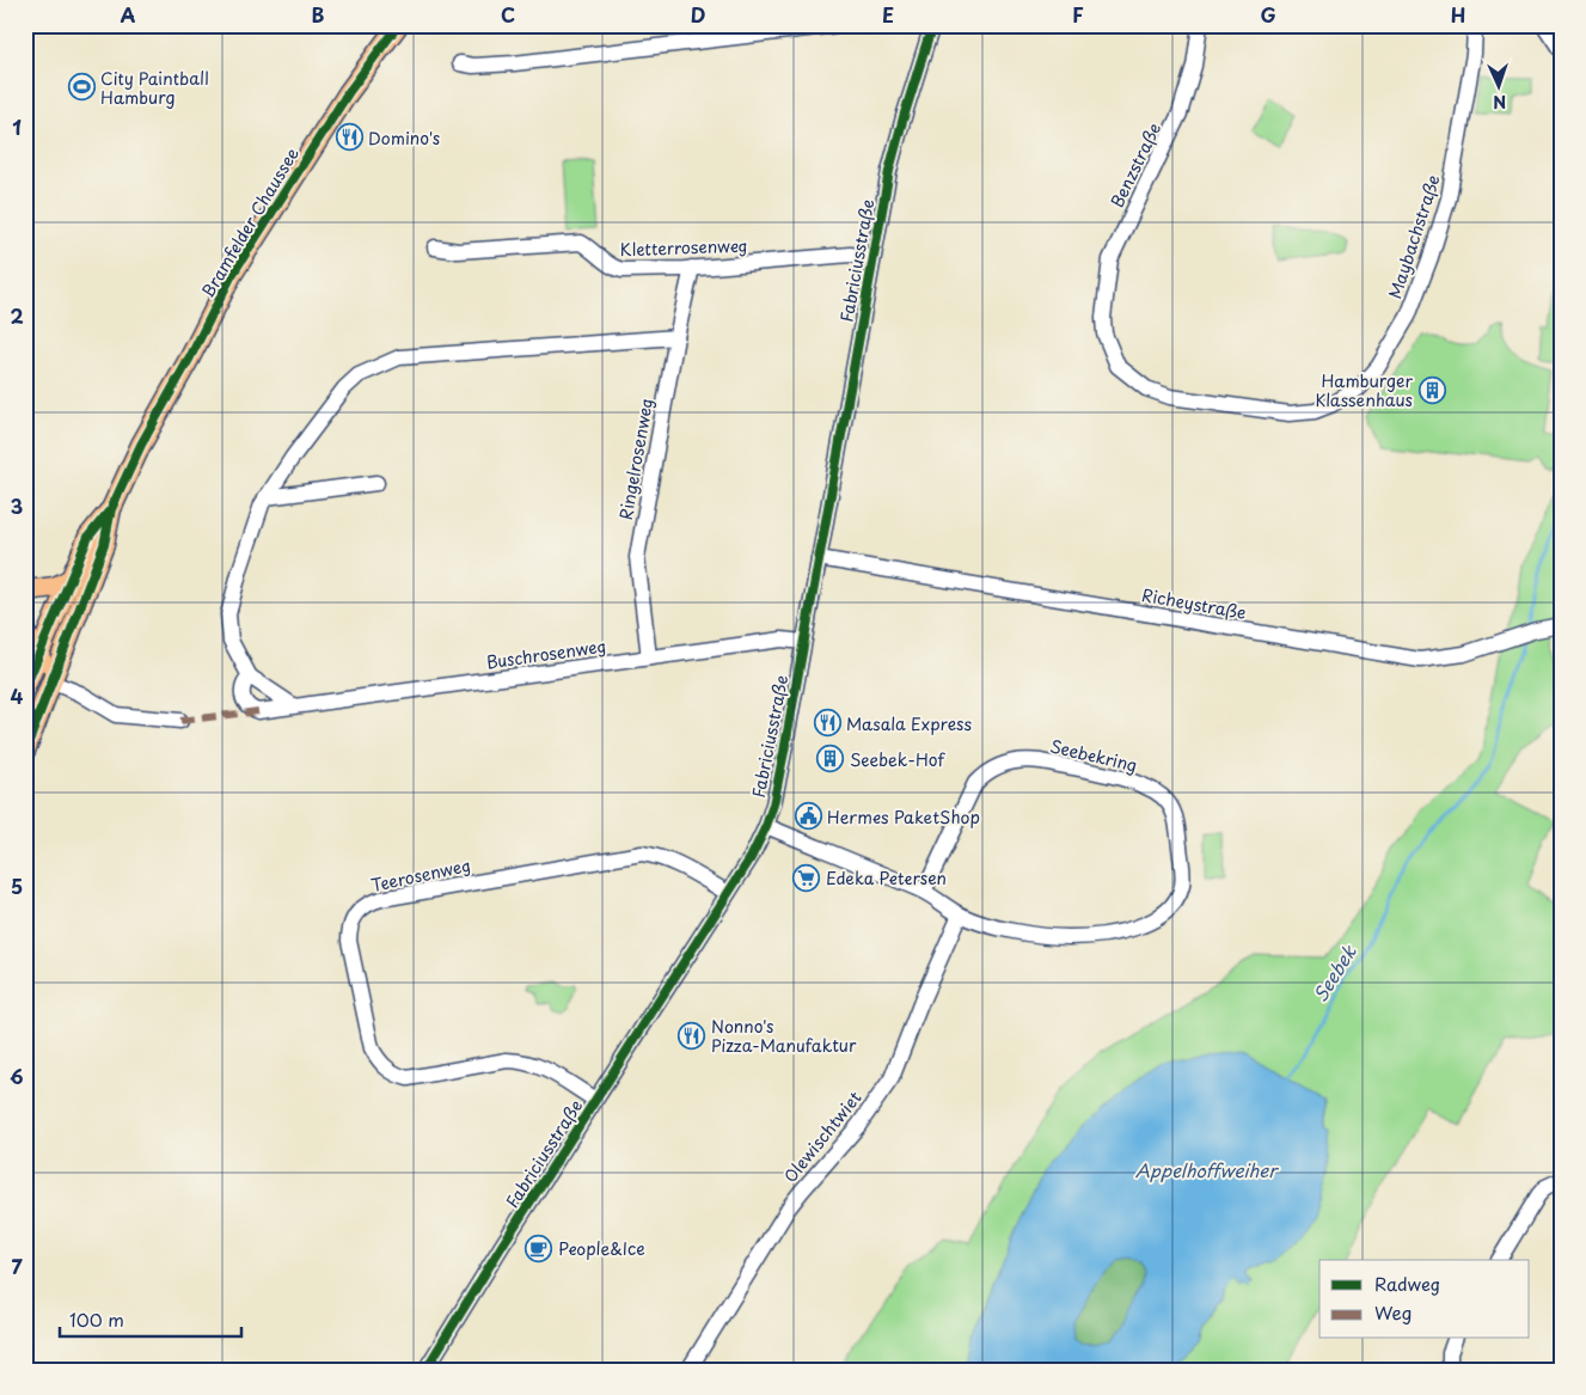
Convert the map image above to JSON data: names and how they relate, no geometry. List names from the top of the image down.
{
  "streets": {
    "main road": ["Bramfelder Chaussee"],
    "street": [
      "Benzstraße",
      "Maybachstraße",
      "Kletterrosenweg",
      "Fabriciusstraße",
      "Ringelrosenweg",
      "Richeystraße",
      "Buschrosenweg",
      "Seebekring",
      "Teerosenweg",
      "Olewischtwiet"
    ]
  },
  "crossings": [
    ["Benzstraße", "Maybachstraße"],
    ["Kletterrosenweg", "Fabriciusstraße"],
    ["Kletterrosenweg", "Ringelrosenweg"],
    ["Fabriciusstraße", "Richeystraße"],
    ["Fabriciusstraße", "Buschrosenweg"],
    ["Fabriciusstraße", "Seebekring"],
    ["Fabriciusstraße", "Teerosenweg"],
    ["Ringelrosenweg", "Buschrosenweg"],
    ["Seebekring", "Olewischtwiet"]
  ],
  "water": ["Seebek", "Appelhoffweiher"],
  "places": {
    "sports": ["City Paintball Hamburg"],
    "restaurant": ["Domino's", "Masala Express", "Nonno's Pizza-Manufaktur"],
    "building": ["Hamburger Klassenhaus", "Seebek-Hof"],
    "public building": ["Hermes PaketShop"],
    "supermarket": ["Edeka Petersen"],
    "cafe": ["People&Ice"]
  },
  "legend": ["Radweg", "Weg"],
  "scale_bar": "100 m",
  "north": "bottom",
  "grid": {
    "columns": [
      "A",
      "B",
      "C",
      "D",
      "E",
      "F",
      "G",
      "H"
    ],
    "rows": [
      "1",
      "2",
      "3",
      "4",
      "5",
      "6",
      "7"
    ]
  }
}
